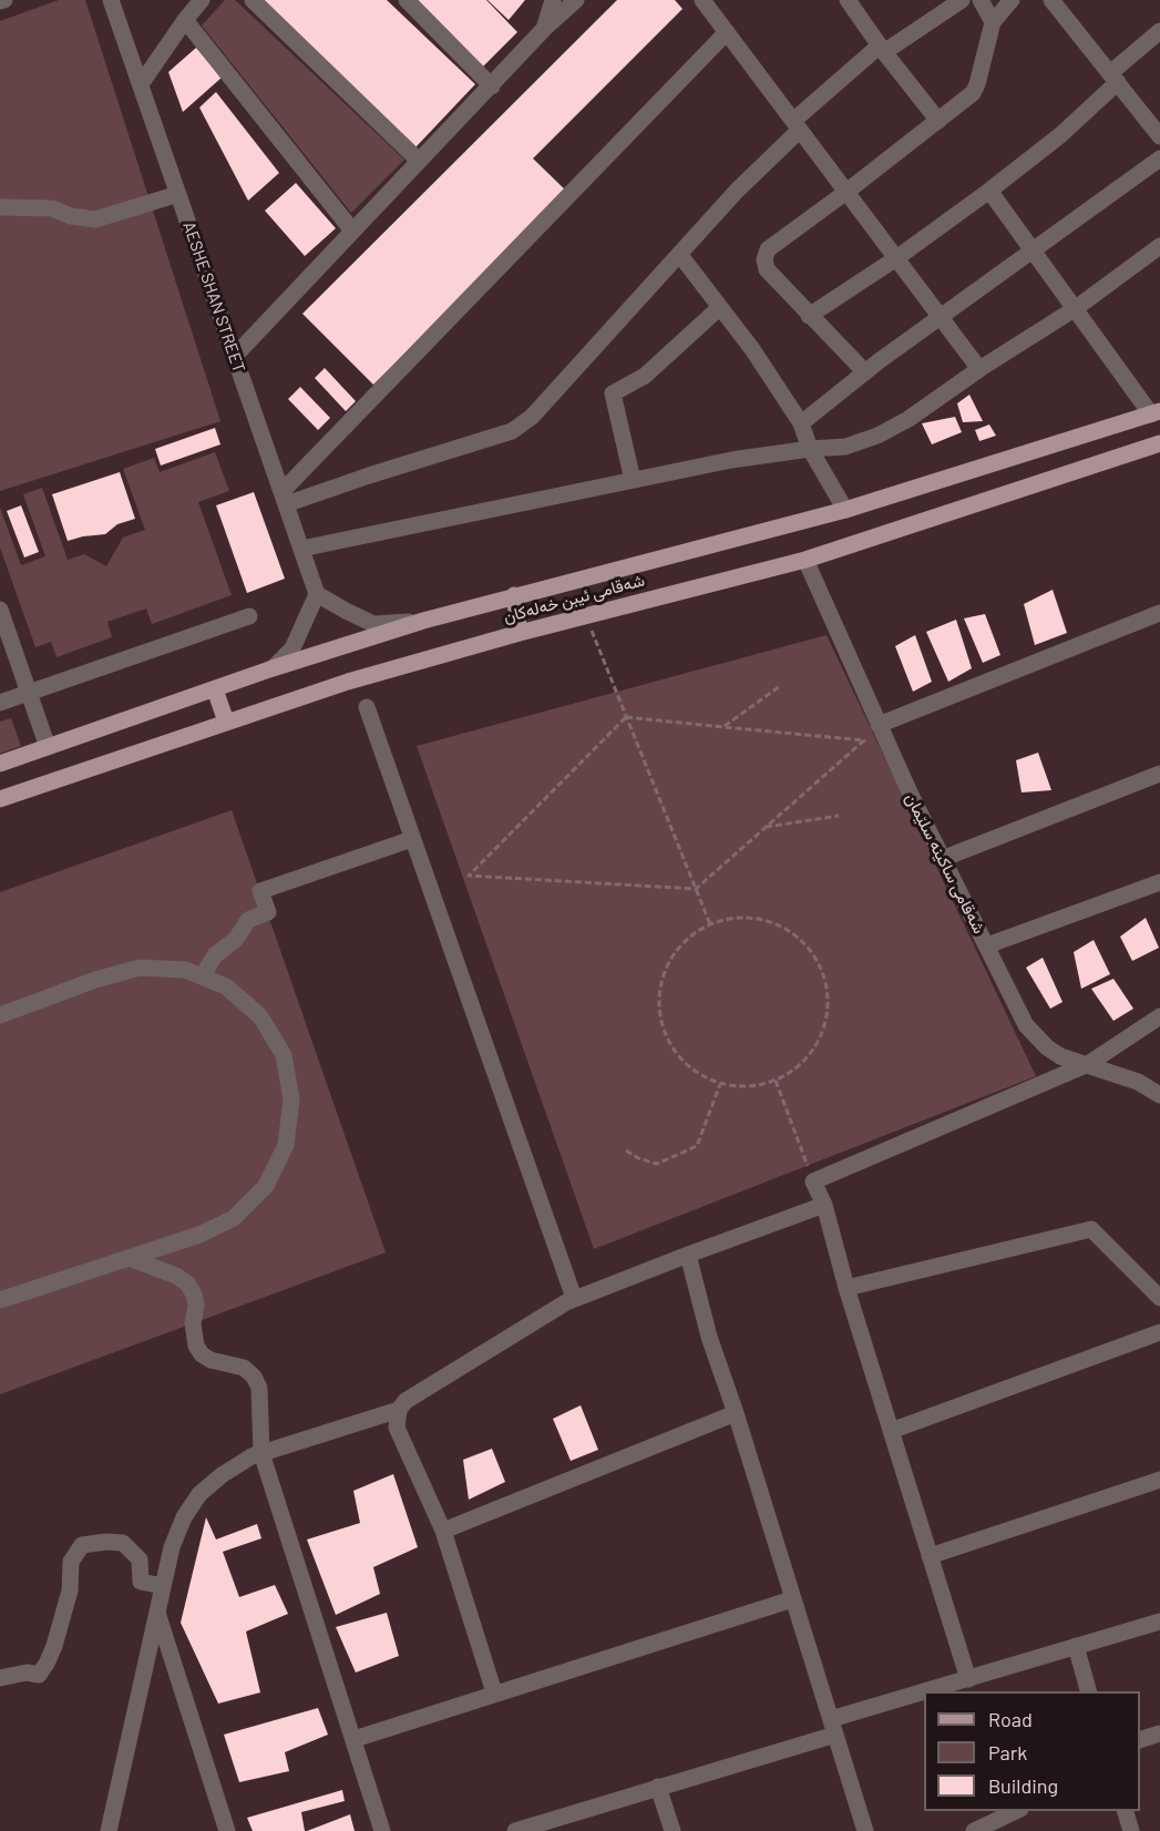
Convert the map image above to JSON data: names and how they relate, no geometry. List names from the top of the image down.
{
  "streets": {
    "main road": ["شەقامی ئیبن خەلەکان"],
    "street": ["AESHE SHAN STREET", "شەقامی ساکینە سلێمان"]
  },
  "crossings": [
    ["شەقامی ئیبن خەلەکان", "شەقامی ساکینە سلێمان"]
  ],
  "legend": ["Road", "Park", "Building"]
}
